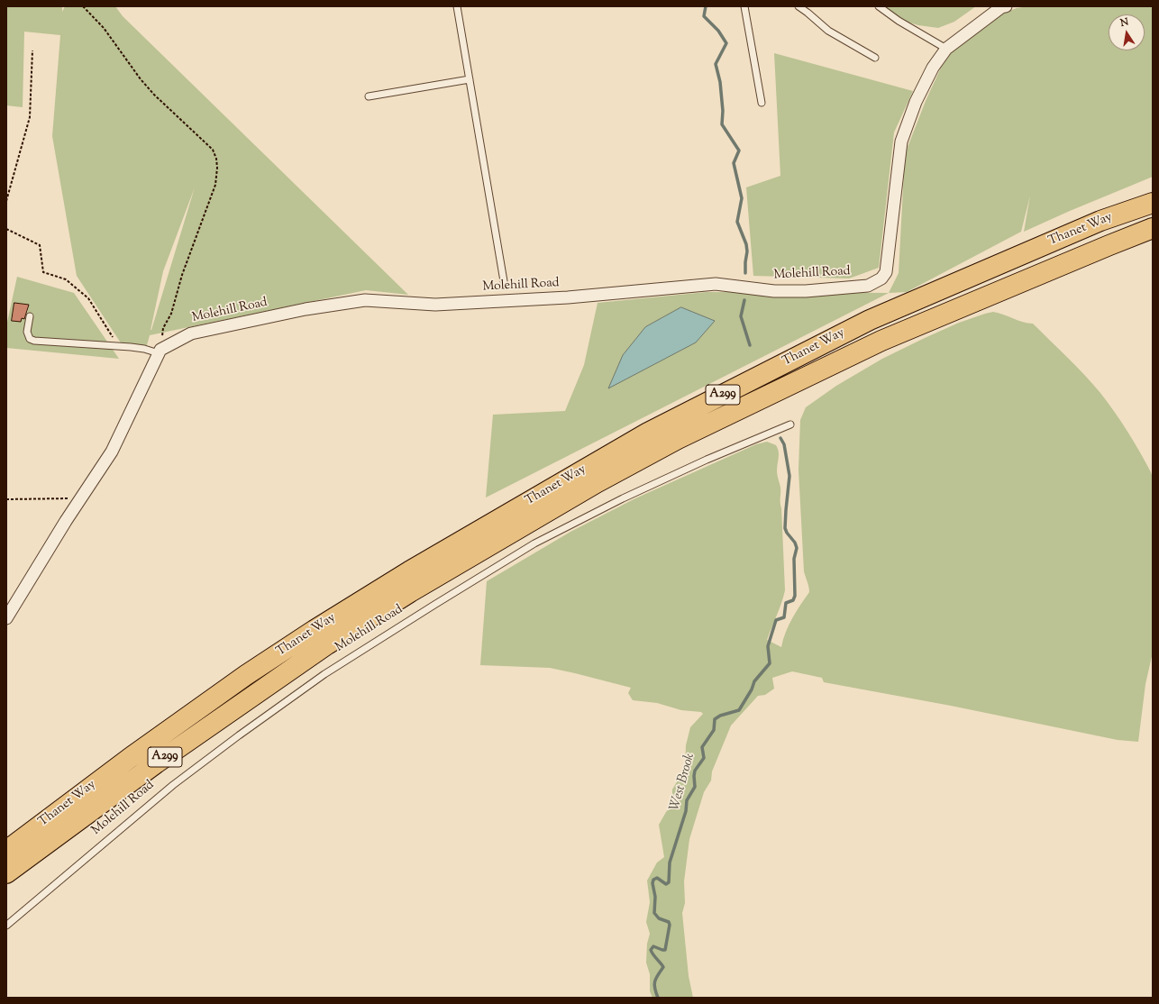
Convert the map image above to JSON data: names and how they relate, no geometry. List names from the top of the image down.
{
  "streets": {
    "highway": ["Thanet Way", "A299"],
    "street": ["Molehill Road"]
  },
  "water": ["West Brook"],
  "north": "top"
}
